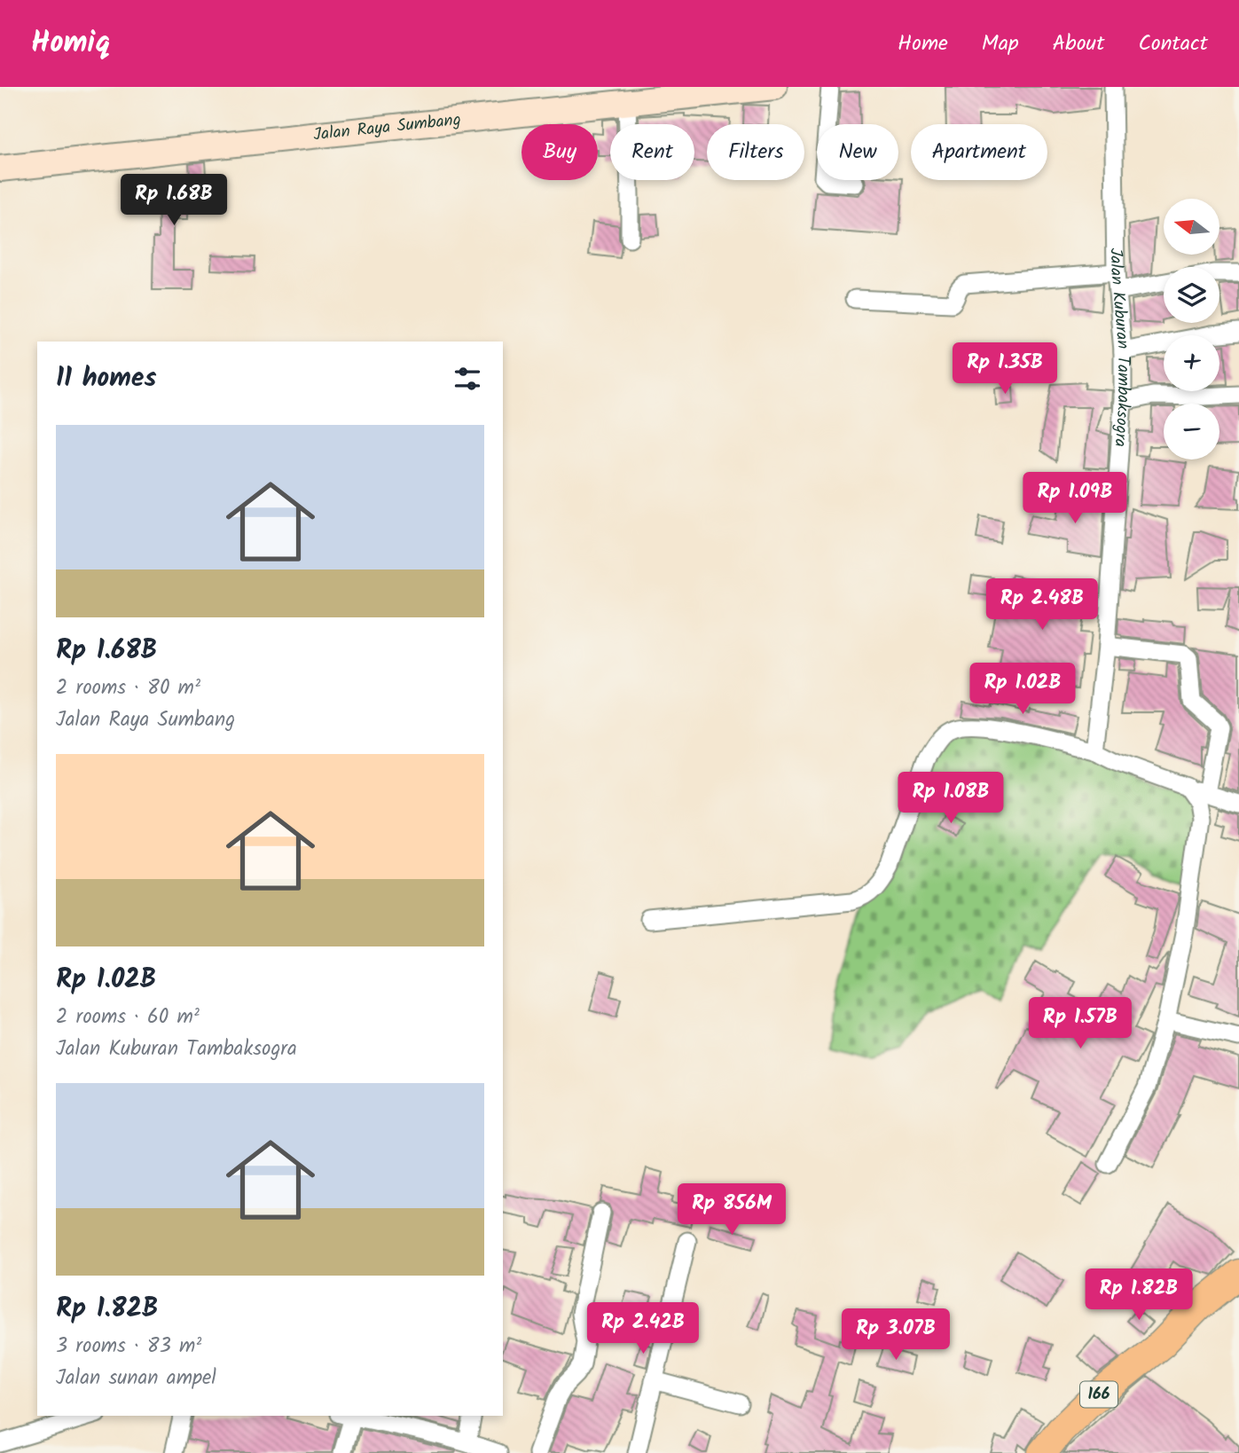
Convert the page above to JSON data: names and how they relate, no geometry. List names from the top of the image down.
{
  "streets": {
    "main road": ["166"],
    "street": ["Jalan Raya Sumbang", "Jalan Kuburan Tambaksogra"]
  },
  "north": "left",
  "page": {
    "header": "Homiq",
    "nav": [
      "Home",
      "Map",
      "About",
      "Contact"
    ],
    "chip": [
      "Buy",
      "Rent",
      "Filters",
      "New",
      "Apartment"
    ],
    "price": [
      "Rp 1.68B",
      "Rp 1.35B",
      "Rp 1.09B",
      "Rp 2.48B",
      "Rp 1.02B",
      "Rp 1.08B",
      "Rp 1.57B",
      "Rp 856M",
      "Rp 1.82B",
      "Rp 2.42B",
      "Rp 3.07B"
    ],
    "map_buttons": ["+", "−"],
    "heading": "11 homes",
    "list": [
      {
        "name": "Rp 1.68B",
        "note": "2 rooms · 80 m² · Jalan Raya Sumbang"
      },
      {
        "name": "Rp 1.02B",
        "note": "2 rooms · 60 m² · Jalan Kuburan Tambaksogra"
      },
      {
        "name": "Rp 1.82B",
        "note": "3 rooms · 83 m² · Jalan sunan ampel"
      }
    ]
  }
}
